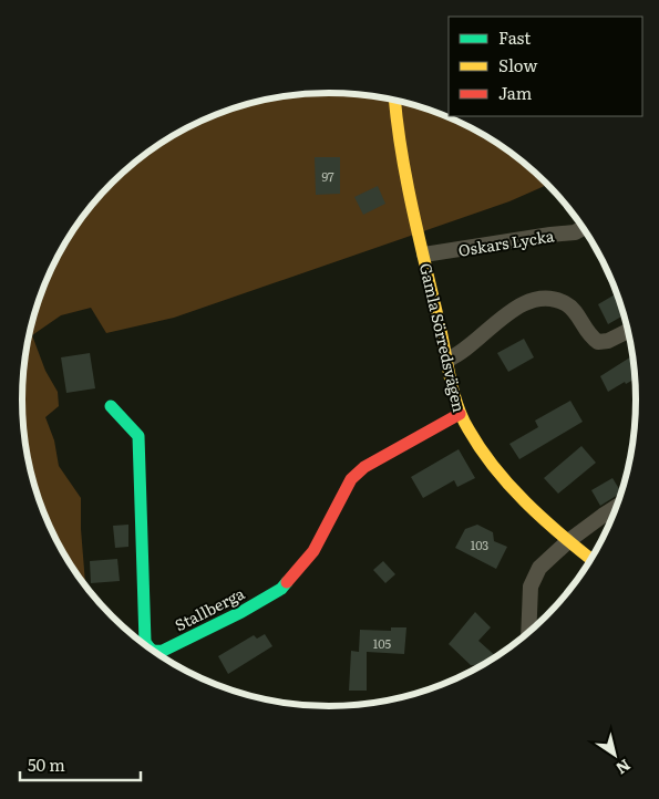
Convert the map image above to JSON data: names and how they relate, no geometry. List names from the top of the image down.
{
  "streets": {
    "street": ["Oskars Lycka", "Gamla Sörredsvägen", "Stallberga"]
  },
  "crossings": [
    ["Oskars Lycka", "Gamla Sörredsvägen"],
    ["Gamla Sörredsvägen", "Stallberga"]
  ],
  "house_numbers": ["97", "103", "105"],
  "legend": ["Fast", "Slow", "Jam"],
  "scale_bar": "50 m",
  "north": "bottom right"
}
